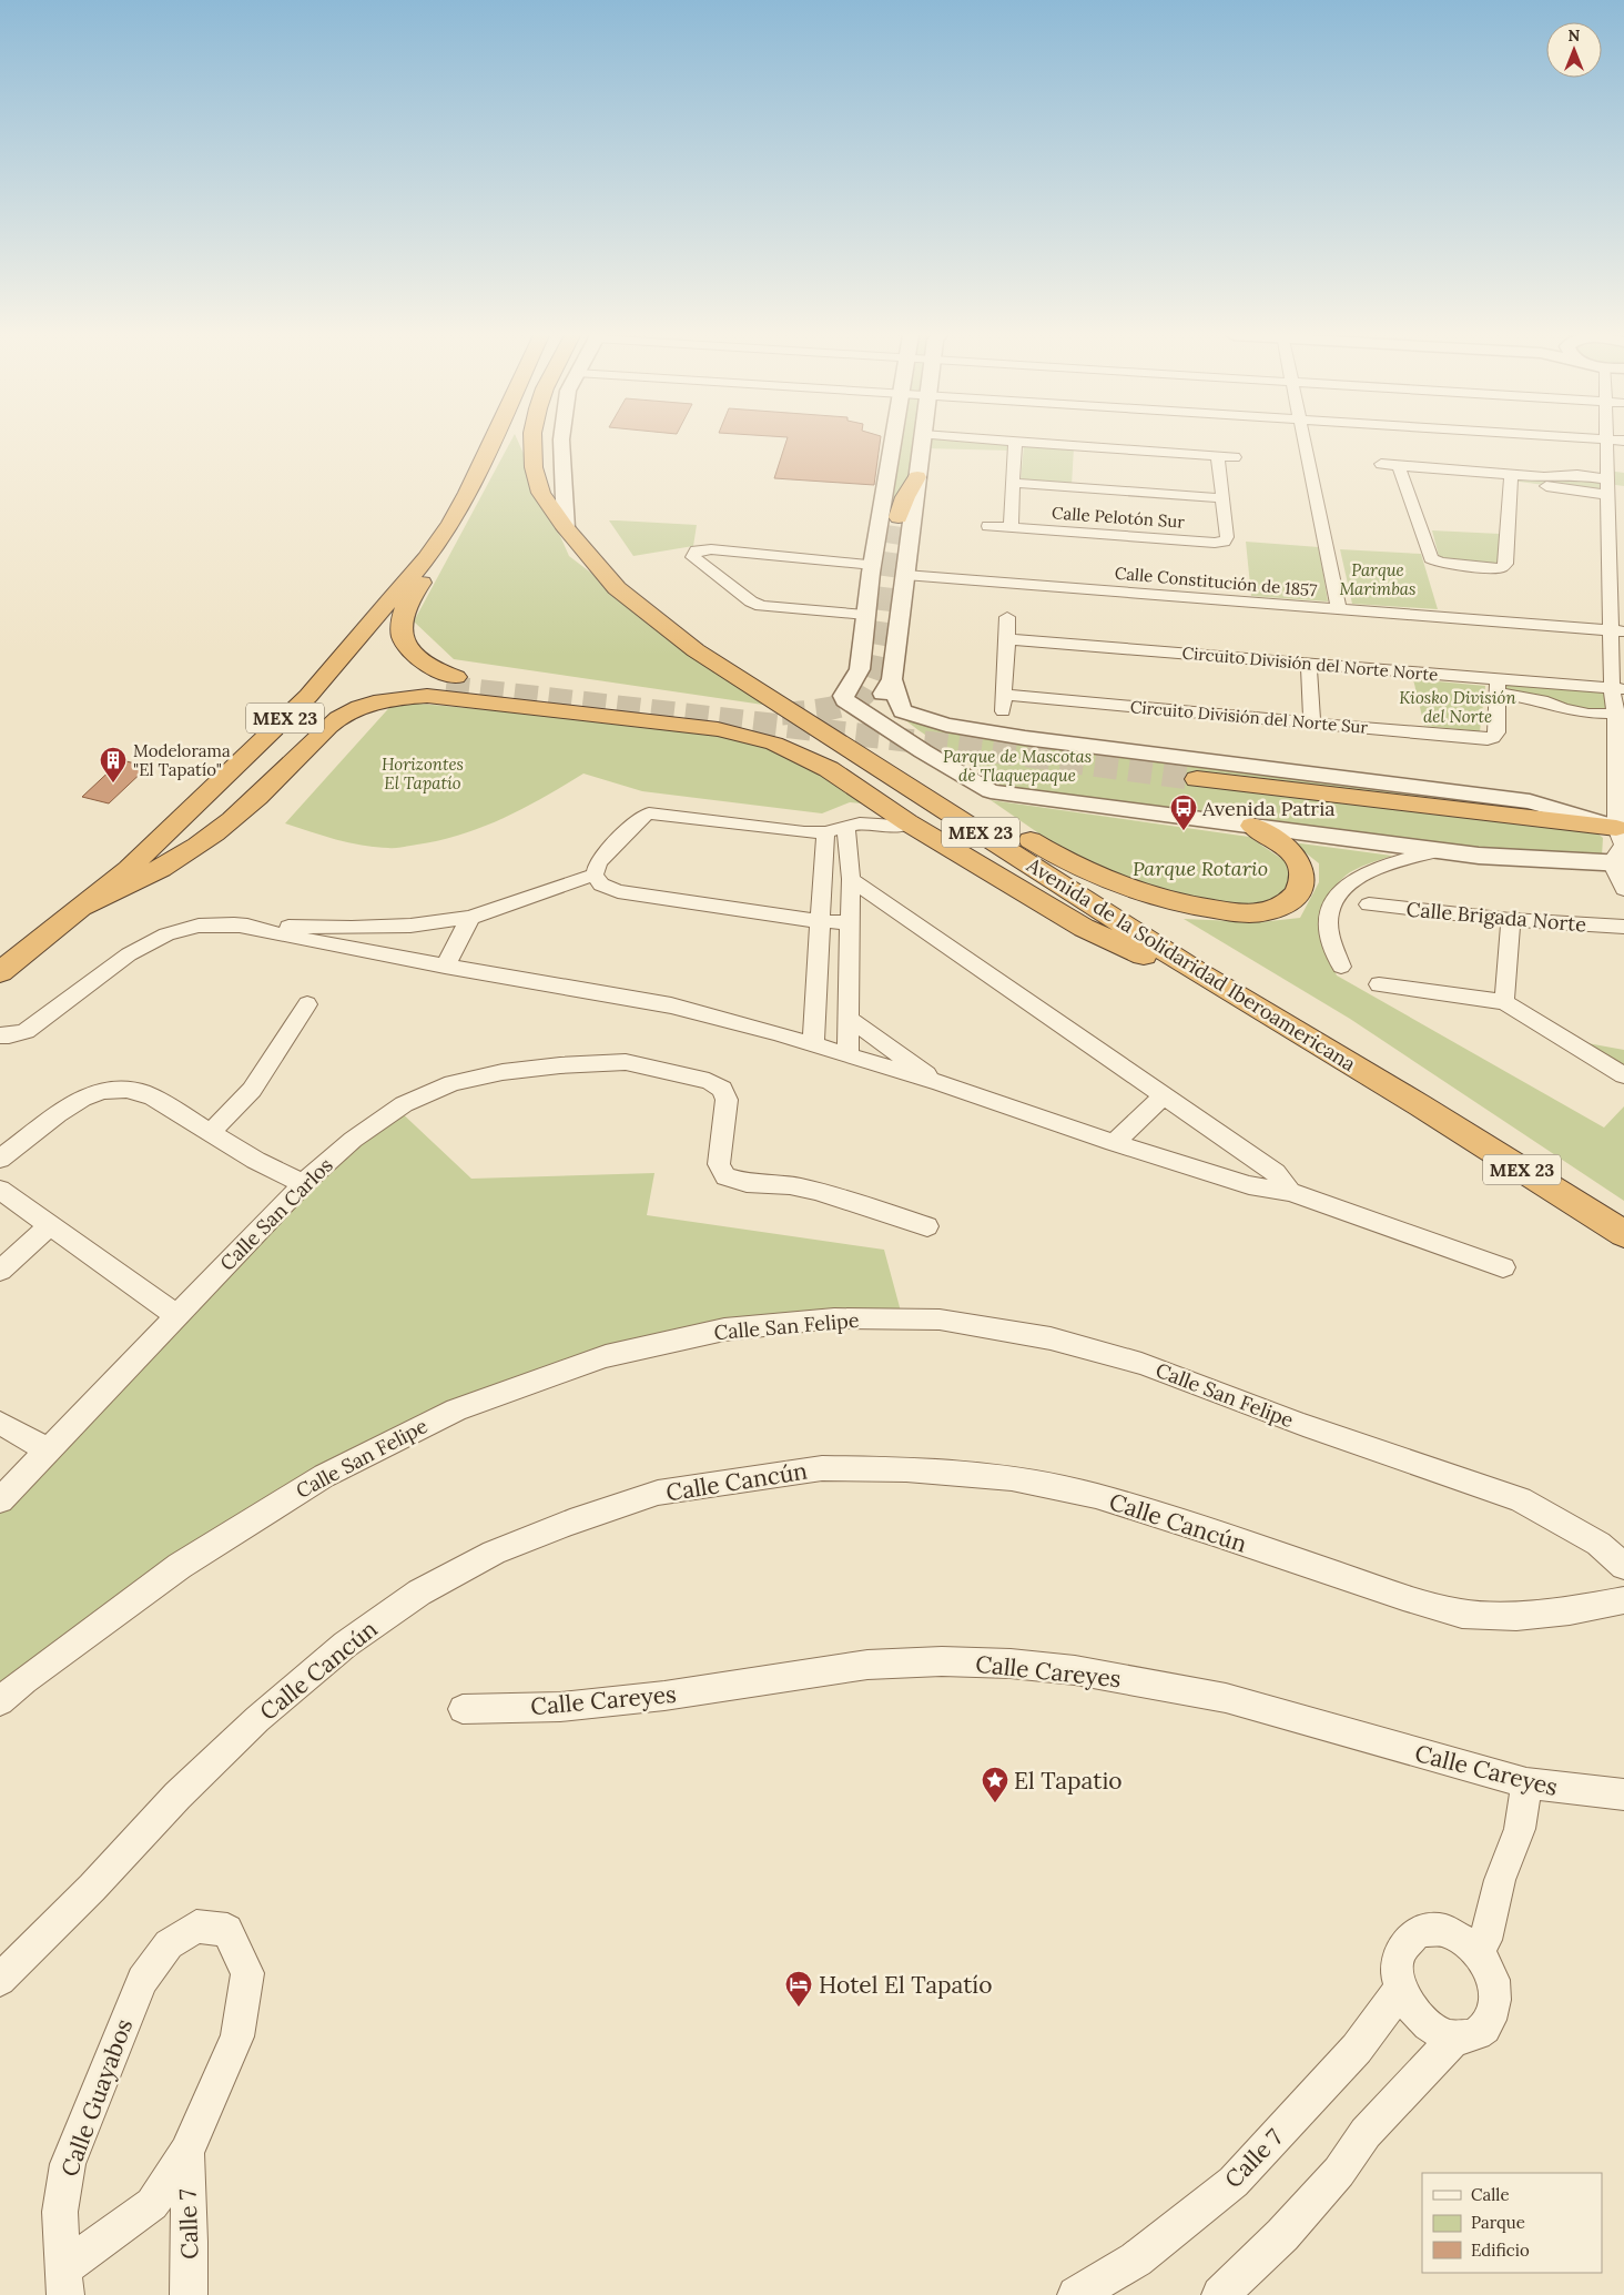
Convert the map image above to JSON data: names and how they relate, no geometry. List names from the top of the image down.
{
  "streets": {
    "highway": ["MEX 23", "Avenida de la Solidaridad Iberoamericana"],
    "street": [
      "Calle Pelotón Sur",
      "Calle Constitución de 1857",
      "Circuito División del Norte Norte",
      "Circuito División del Norte Sur",
      "Calle Brigada Norte",
      "Calle San Carlos",
      "Calle San Felipe",
      "Calle Cancún",
      "Calle Careyes",
      "Calle Guayabos",
      "Calle 7"
    ]
  },
  "crossings": [
    ["Circuito División del Norte Norte", "Circuito División del Norte Sur"],
    ["Calle Guayabos", "Calle 7"]
  ],
  "parks": [
    "Parque Marimbas",
    "Kiosko División del Norte",
    "Parque de Mascotas de Tlaquepaque",
    "Horizontes El Tapatío",
    "Parque Rotario"
  ],
  "places": {
    "building": ["Modelorama \"El Tapatío\""],
    "bus stop": ["Avenida Patria"],
    "place": ["El Tapatio"],
    "hotel": ["Hotel El Tapatío"]
  },
  "legend": ["Calle", "Parque", "Edificio"],
  "north": "top"
}
